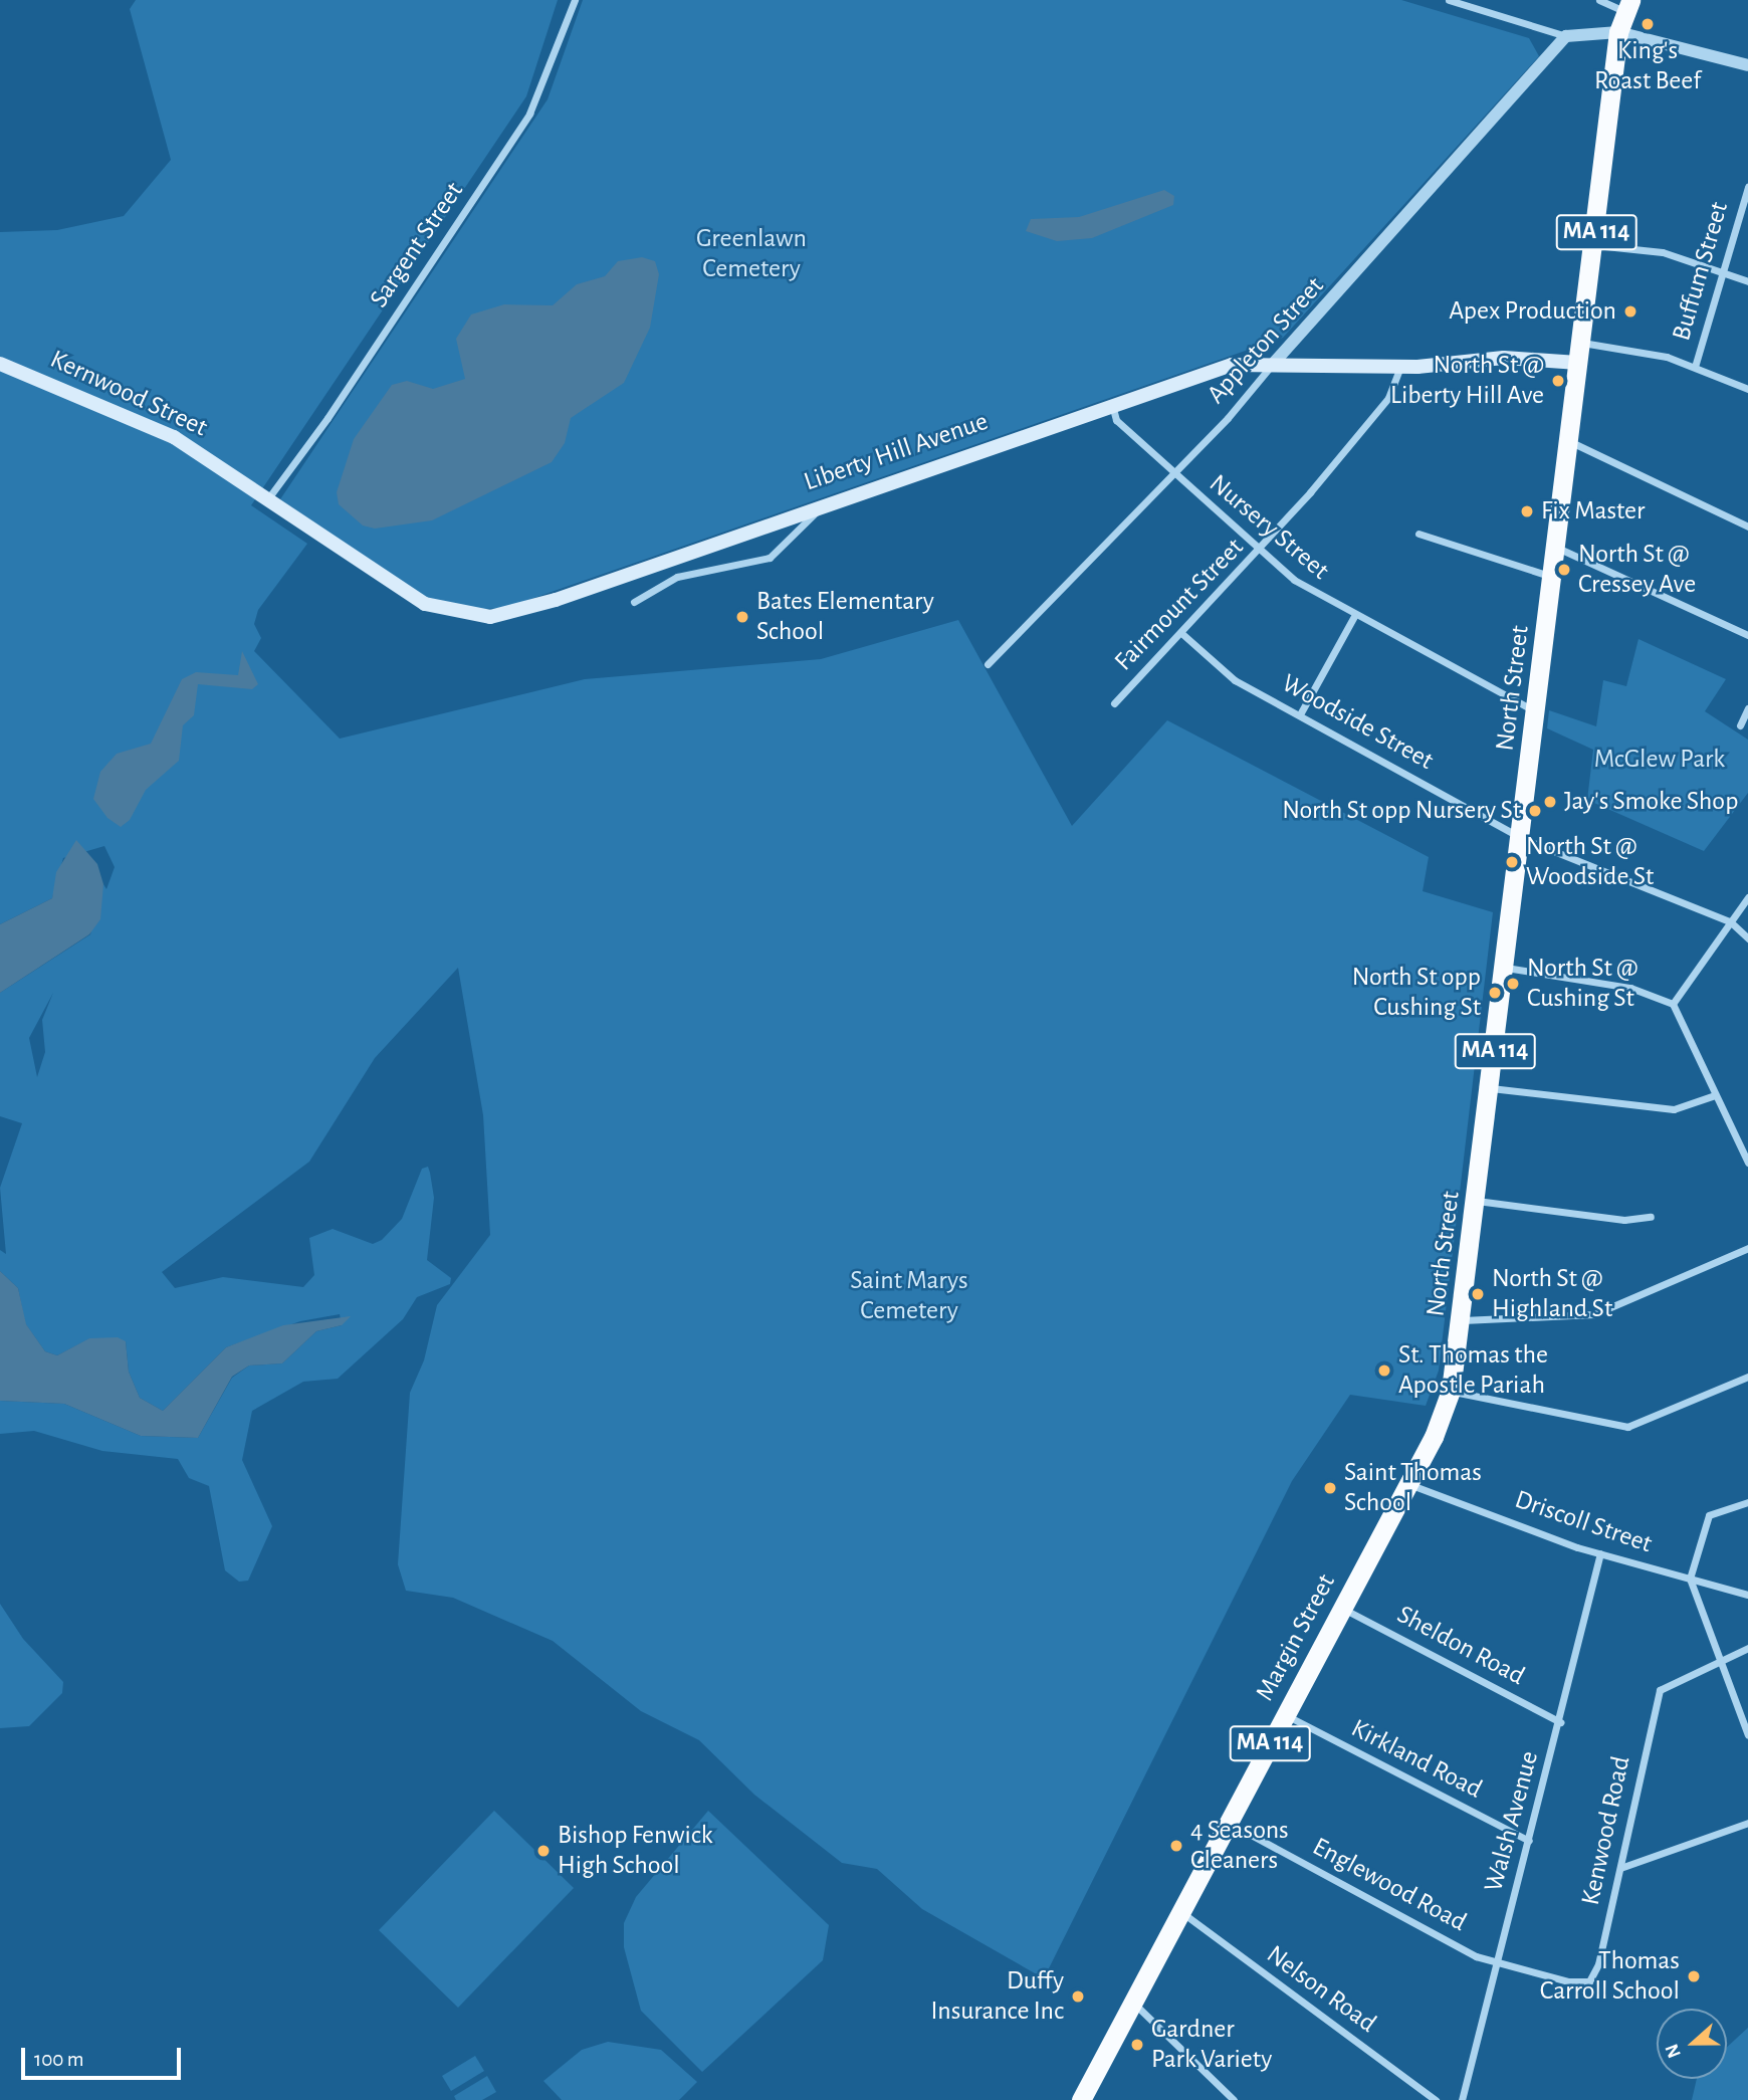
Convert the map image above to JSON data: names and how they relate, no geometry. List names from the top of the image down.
{
  "streets": {
    "highway": ["MA 114", "North Street", "Margin Street"],
    "main road": ["Kernwood Street", "Liberty Hill Avenue"],
    "street": [
      "Sargent Street",
      "Buffum Street",
      "Appleton Street",
      "Nursery Street",
      "Fairmount Street",
      "Woodside Street",
      "Driscoll Street",
      "Sheldon Road",
      "Kirkland Road",
      "Walsh Avenue",
      "Kenwood Road",
      "Englewood Road",
      "Nelson Road"
    ]
  },
  "crossings": [
    ["Sargent Street", "Kernwood Street"],
    ["Sargent Street", "Liberty Hill Avenue"],
    ["Appleton Street", "Liberty Hill Avenue"],
    ["Appleton Street", "Nursery Street"],
    ["Kernwood Street", "Liberty Hill Avenue"],
    ["Liberty Hill Avenue", "Nursery Street"],
    ["Liberty Hill Avenue", "Fairmount Street"],
    ["Liberty Hill Avenue", "North Street"],
    ["Nursery Street", "Fairmount Street"],
    ["Nursery Street", "North Street"],
    ["Fairmount Street", "Woodside Street"],
    ["North Street", "Woodside Street"],
    ["North Street", "Margin Street"],
    ["Driscoll Street", "Margin Street"],
    ["Driscoll Street", "Walsh Avenue"],
    ["Margin Street", "Sheldon Road"],
    ["Margin Street", "Kirkland Road"],
    ["Margin Street", "Englewood Road"],
    ["Margin Street", "Nelson Road"],
    ["Sheldon Road", "Walsh Avenue"],
    ["Kirkland Road", "Walsh Avenue"],
    ["Walsh Avenue", "Kenwood Road"],
    ["Walsh Avenue", "Englewood Road"],
    ["Kenwood Road", "Englewood Road"]
  ],
  "parks": ["Greenlawn Cemetery", "McGlew Park", "Saint Marys Cemetery"],
  "places": [
    "King's Roast Beef",
    "Apex Production",
    "North St @ Liberty Hill Ave",
    "Fix Master",
    "North St @ Cressey Ave",
    "Bates Elementary School",
    "Jay's Smoke Shop",
    "North St opp Nursery St",
    "North St @ Woodside St",
    "North St @ Cushing St",
    "North St opp Cushing St",
    "North St @ Highland St",
    "St. Thomas the Apostle Pariah",
    "Saint Thomas School",
    "4 Seasons Cleaners",
    "Bishop Fenwick High School",
    "Thomas Carroll School",
    "Duffy Insurance Inc",
    "Gardner Park Variety"
  ],
  "scale_bar": "100 m",
  "north": "left"
}
